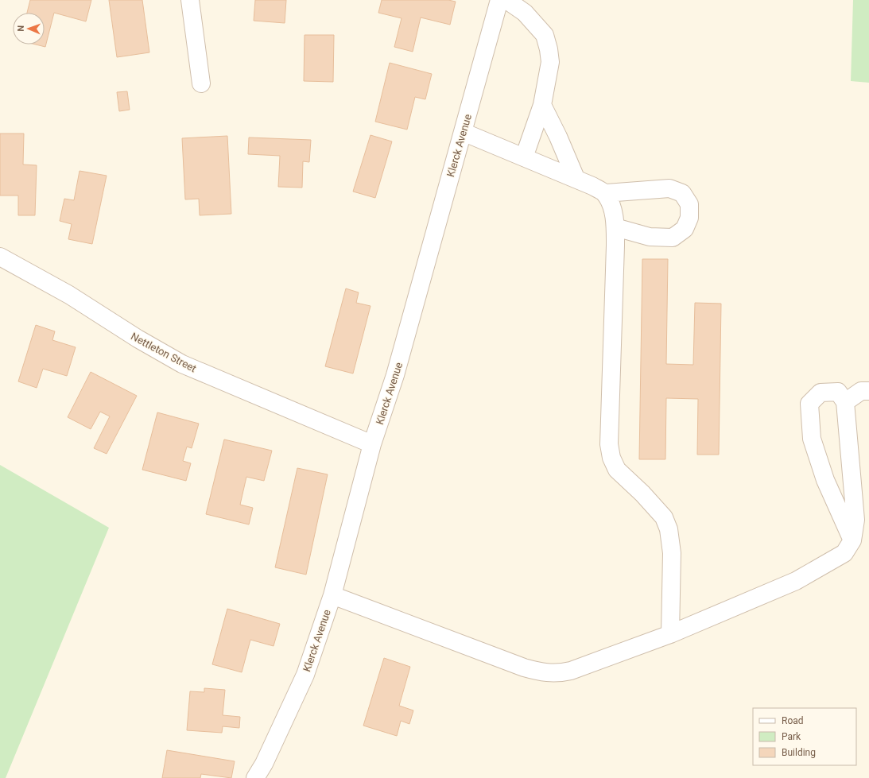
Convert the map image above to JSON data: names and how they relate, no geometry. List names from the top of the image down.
{
  "streets": {
    "street": ["Klerck Avenue", "Nettleton Street"]
  },
  "crossings": [
    ["Klerck Avenue", "Nettleton Street"]
  ],
  "legend": ["Road", "Park", "Building"],
  "north": "left"
}
